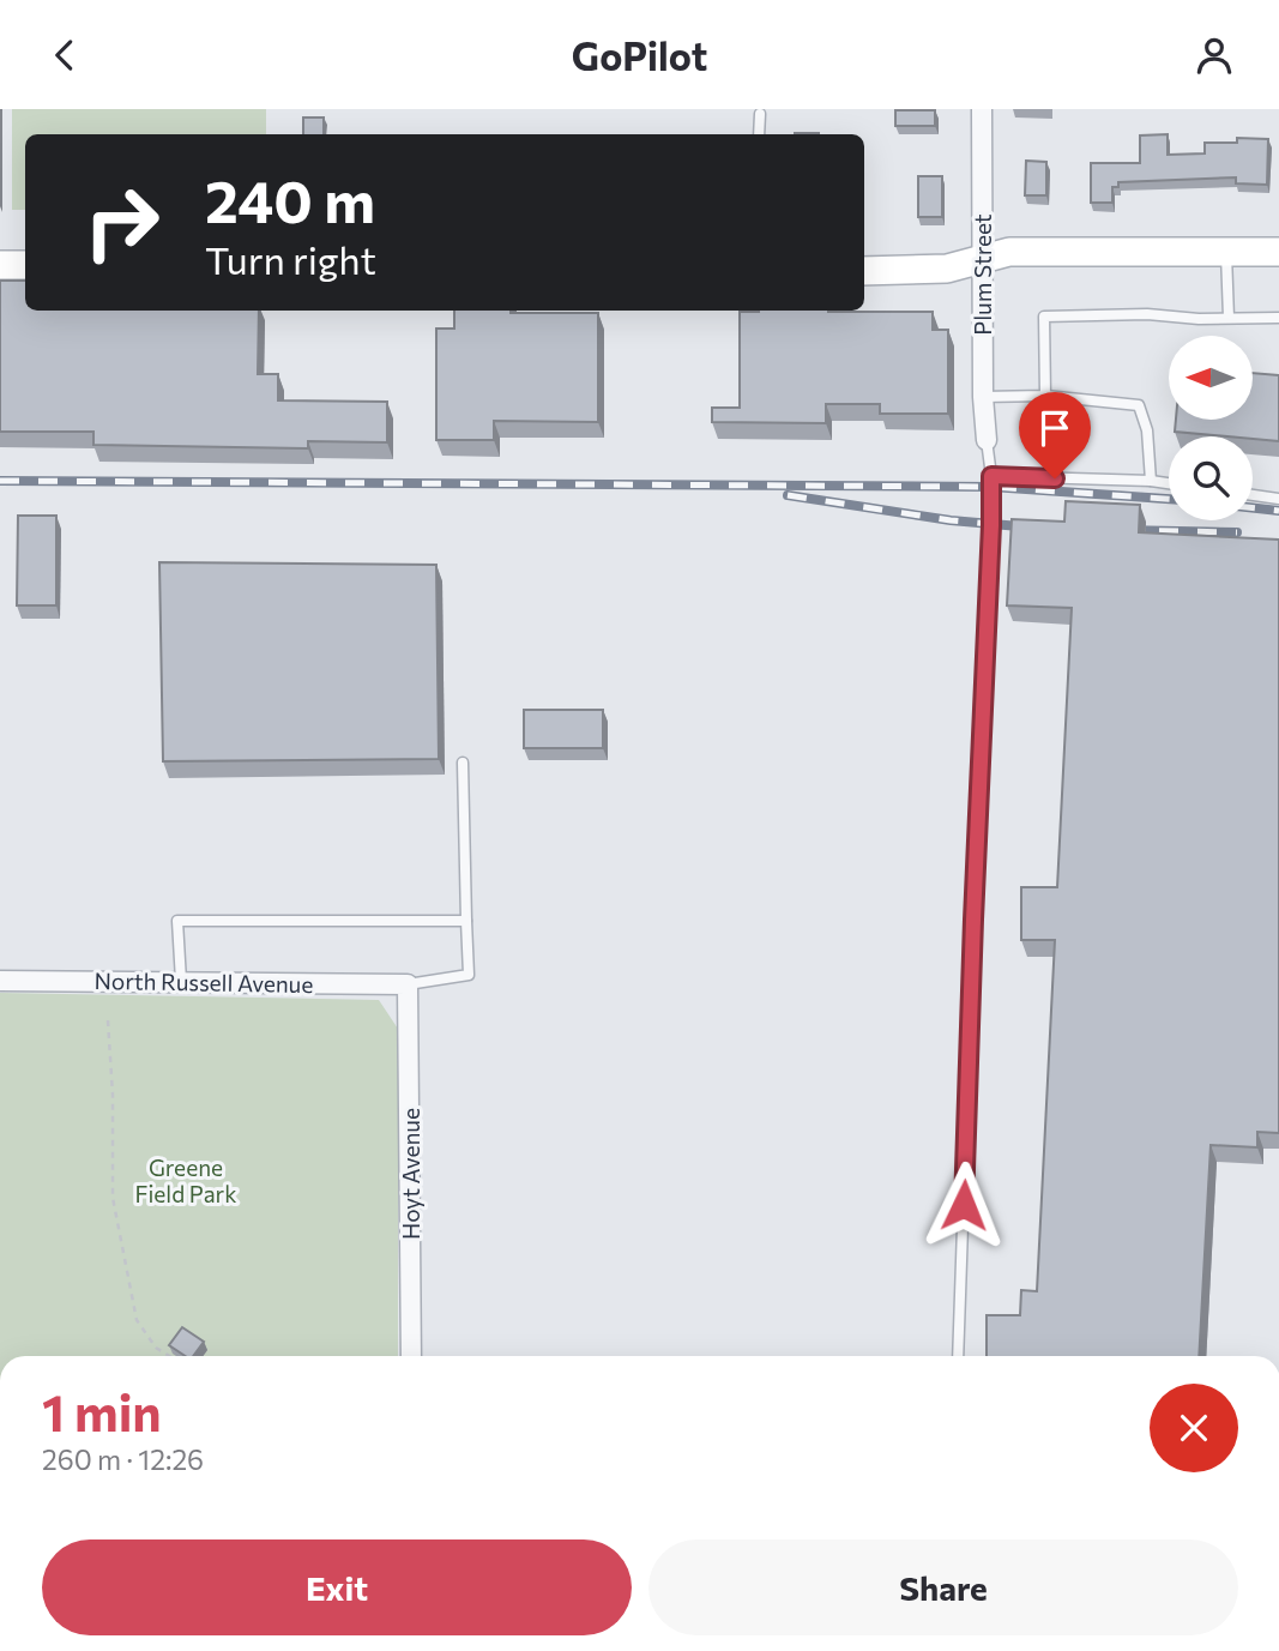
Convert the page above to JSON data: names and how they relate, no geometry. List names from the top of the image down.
{
  "streets": {
    "street": ["Plum Street", "North Russell Avenue", "Hoyt Avenue"]
  },
  "crossings": [
    ["North Russell Avenue", "Hoyt Avenue"]
  ],
  "parks": ["Greene Field Park"],
  "north": "left",
  "page": {
    "header": "GoPilot",
    "turn": ["240 m", "Turn right"],
    "heading": ["1 min", "260 m · 12:26"],
    "buttons": ["Exit", "Share"]
  }
}
